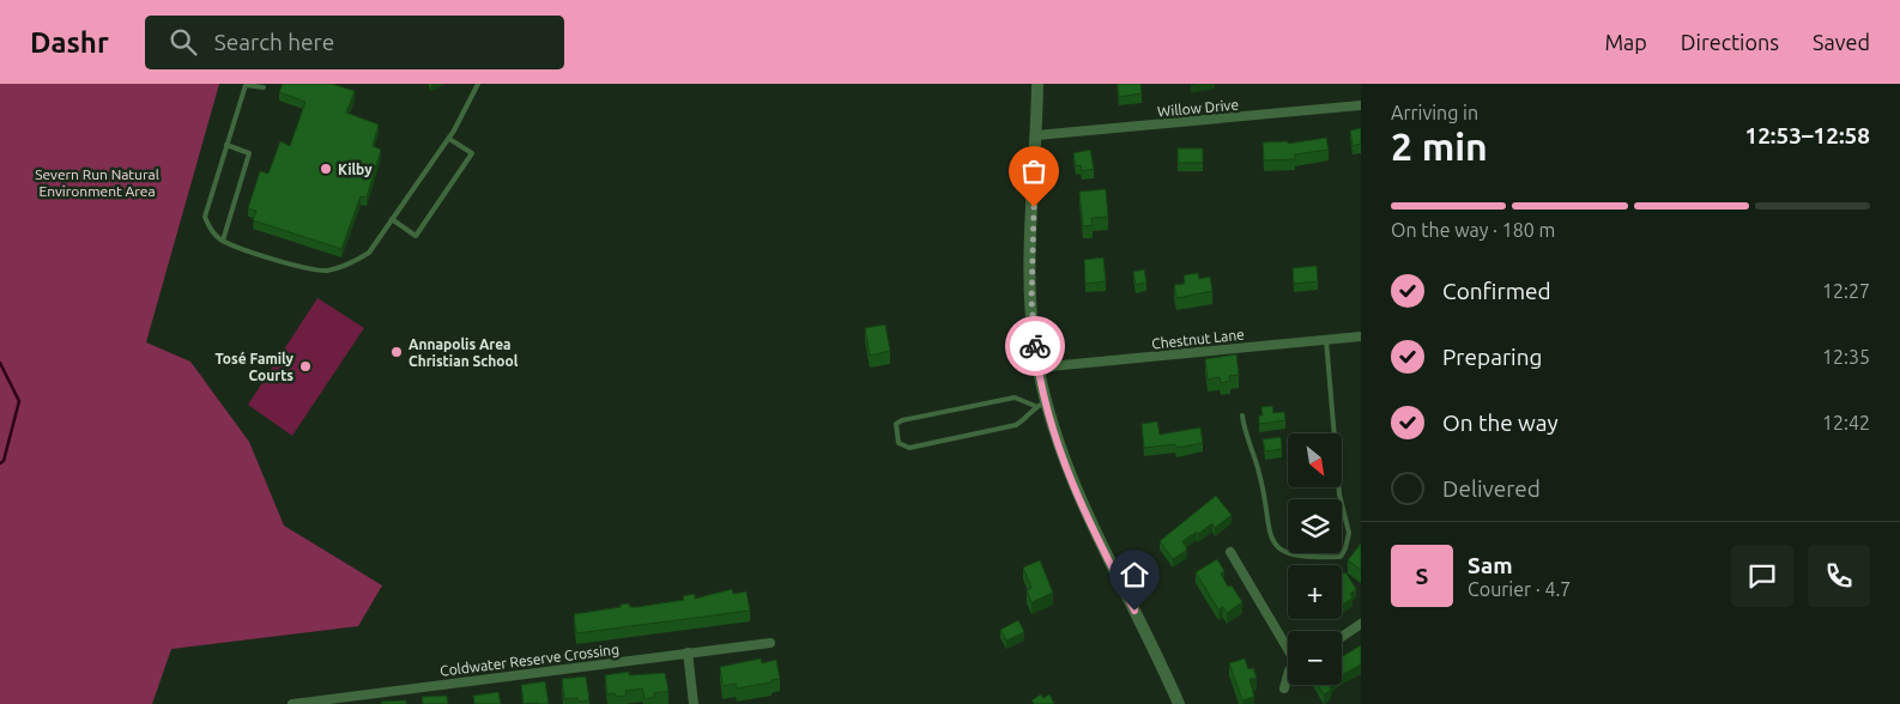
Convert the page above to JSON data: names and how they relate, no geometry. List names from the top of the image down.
{
  "streets": {
    "street": ["Willow Drive", "Chestnut Lane", "Coldwater Reserve Crossing"]
  },
  "parks": ["Severn Run Natural Environment Area"],
  "places": ["Kilby", "Annapolis Area Christian School", "Tosé Family Courts"],
  "north": "bottom right",
  "page": {
    "header": "Dashr",
    "search": "Search here",
    "nav": ["Map", "Directions", "Saved"],
    "heading": ["2 min", "Arriving in", "12:53–12:58"],
    "panel": ["Sam", "Courier · 4.7"],
    "bar": "On the way · 180 m",
    "list": [
      ["Confirmed", "12:27"],
      ["Preparing", "12:35"],
      ["On the way", "12:42"],
      "Delivered"
    ],
    "map_buttons": ["+", "−"],
    "round": "S"
  }
}
